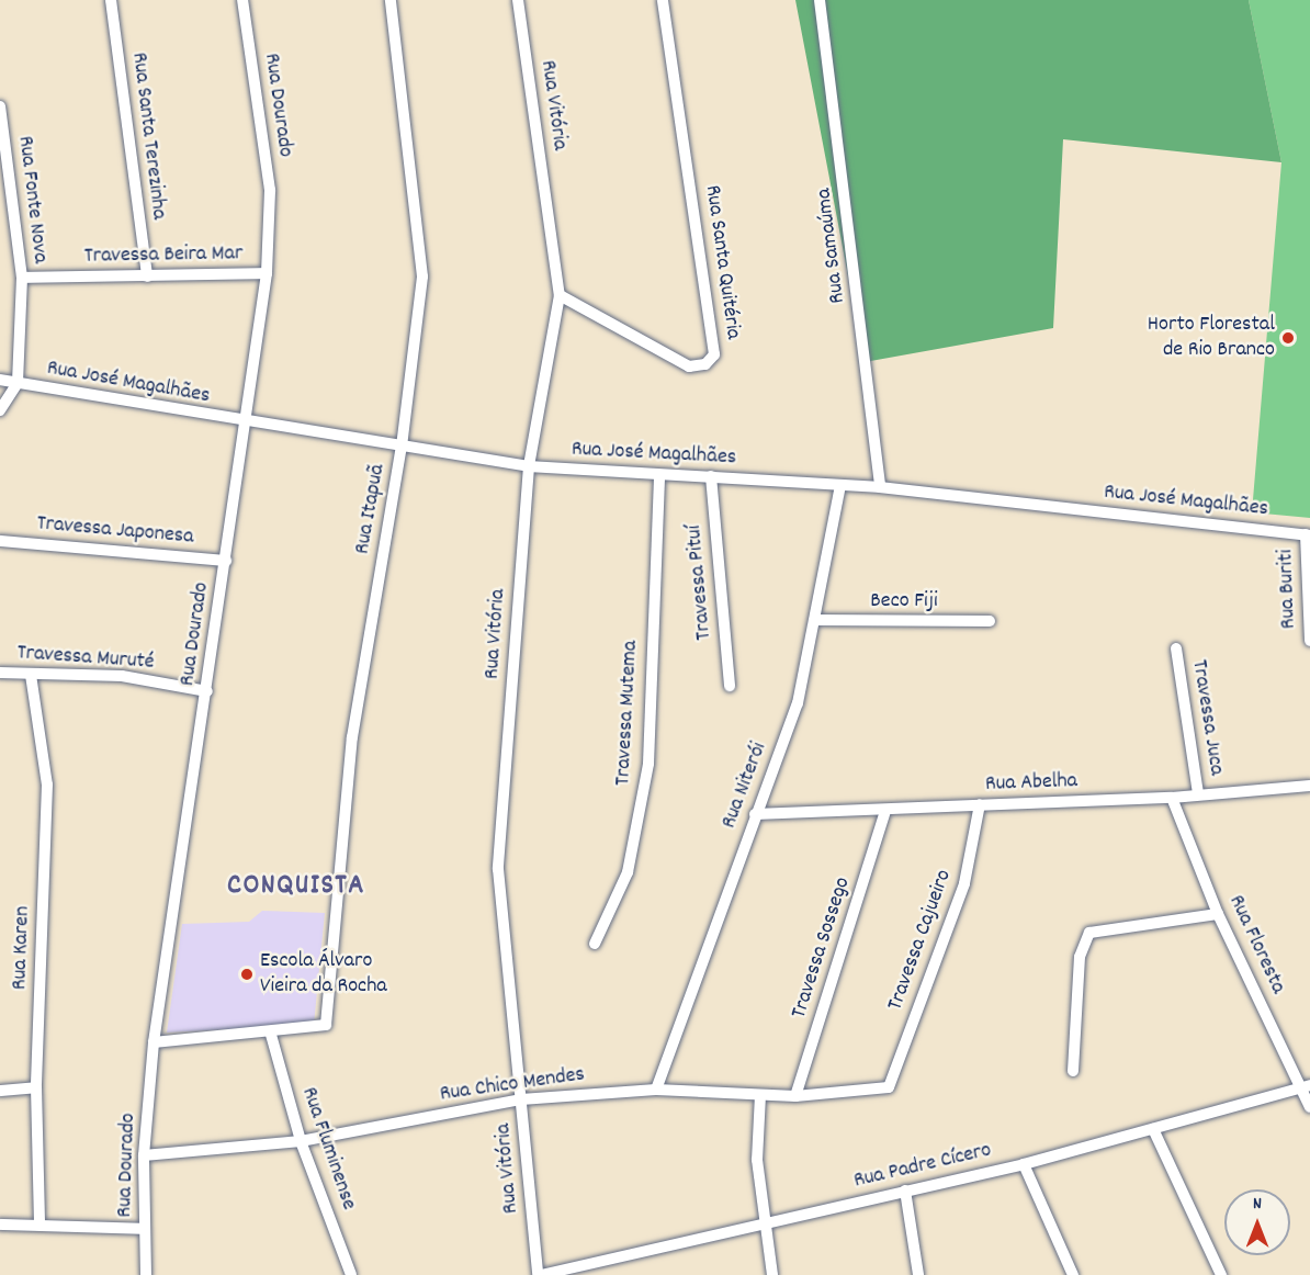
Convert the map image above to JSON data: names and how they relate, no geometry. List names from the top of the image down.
{
  "streets": {
    "street": [
      "Rua Dourado",
      "Rua Vitória",
      "Rua Santa Terezinha",
      "Rua Fonte Nova",
      "Rua Samaúma",
      "Travessa Beira Mar",
      "Rua Santa Quitéria",
      "Rua José Magalhães",
      "Rua Itapuã",
      "Travessa Japonesa",
      "Travessa Pituí",
      "Rua Buriti",
      "Beco Fiji",
      "Travessa Muruté",
      "Travessa Mutema",
      "Travessa Juca",
      "Rua Abelha",
      "Rua Niterói",
      "Travessa Cajueiro",
      "Rua Floresta",
      "Rua Karen",
      "Travessa Sossego",
      "Rua Chico Mendes",
      "Rua Fluminense",
      "Rua Padre Cícero"
    ]
  },
  "crossings": [
    ["Rua Dourado", "Travessa Beira Mar"],
    ["Rua Dourado", "Rua José Magalhães"],
    ["Rua Dourado", "Travessa Japonesa"],
    ["Rua Dourado", "Travessa Muruté"],
    ["Rua Dourado", "Rua Chico Mendes"],
    ["Rua Vitória", "Rua Santa Quitéria"],
    ["Rua Vitória", "Rua José Magalhães"],
    ["Rua Vitória", "Rua Chico Mendes"],
    ["Rua Vitória", "Rua Padre Cícero"],
    ["Rua Santa Terezinha", "Travessa Beira Mar"],
    ["Rua Fonte Nova", "Travessa Beira Mar"],
    ["Rua Fonte Nova", "Rua José Magalhães"],
    ["Rua Samaúma", "Rua José Magalhães"],
    ["Rua José Magalhães", "Rua Itapuã"],
    ["Rua José Magalhães", "Travessa Pituí"],
    ["Rua José Magalhães", "Rua Buriti"],
    ["Rua José Magalhães", "Travessa Mutema"],
    ["Rua José Magalhães", "Rua Niterói"],
    ["Rua Itapuã", "Rua Fluminense"],
    ["Beco Fiji", "Rua Niterói"],
    ["Travessa Muruté", "Rua Karen"],
    ["Travessa Juca", "Rua Abelha"],
    ["Rua Abelha", "Rua Niterói"],
    ["Rua Abelha", "Travessa Cajueiro"],
    ["Rua Abelha", "Rua Floresta"],
    ["Rua Abelha", "Travessa Sossego"],
    ["Rua Niterói", "Rua Chico Mendes"],
    ["Travessa Cajueiro", "Rua Chico Mendes"],
    ["Rua Floresta", "Rua Padre Cícero"],
    ["Travessa Sossego", "Rua Chico Mendes"],
    ["Rua Chico Mendes", "Rua Fluminense"]
  ],
  "districts": ["CONQUISTA"],
  "places": ["Horto Florestal de Rio Branco", "Escola Álvaro Vieira da Rocha"],
  "north": "top"
}
